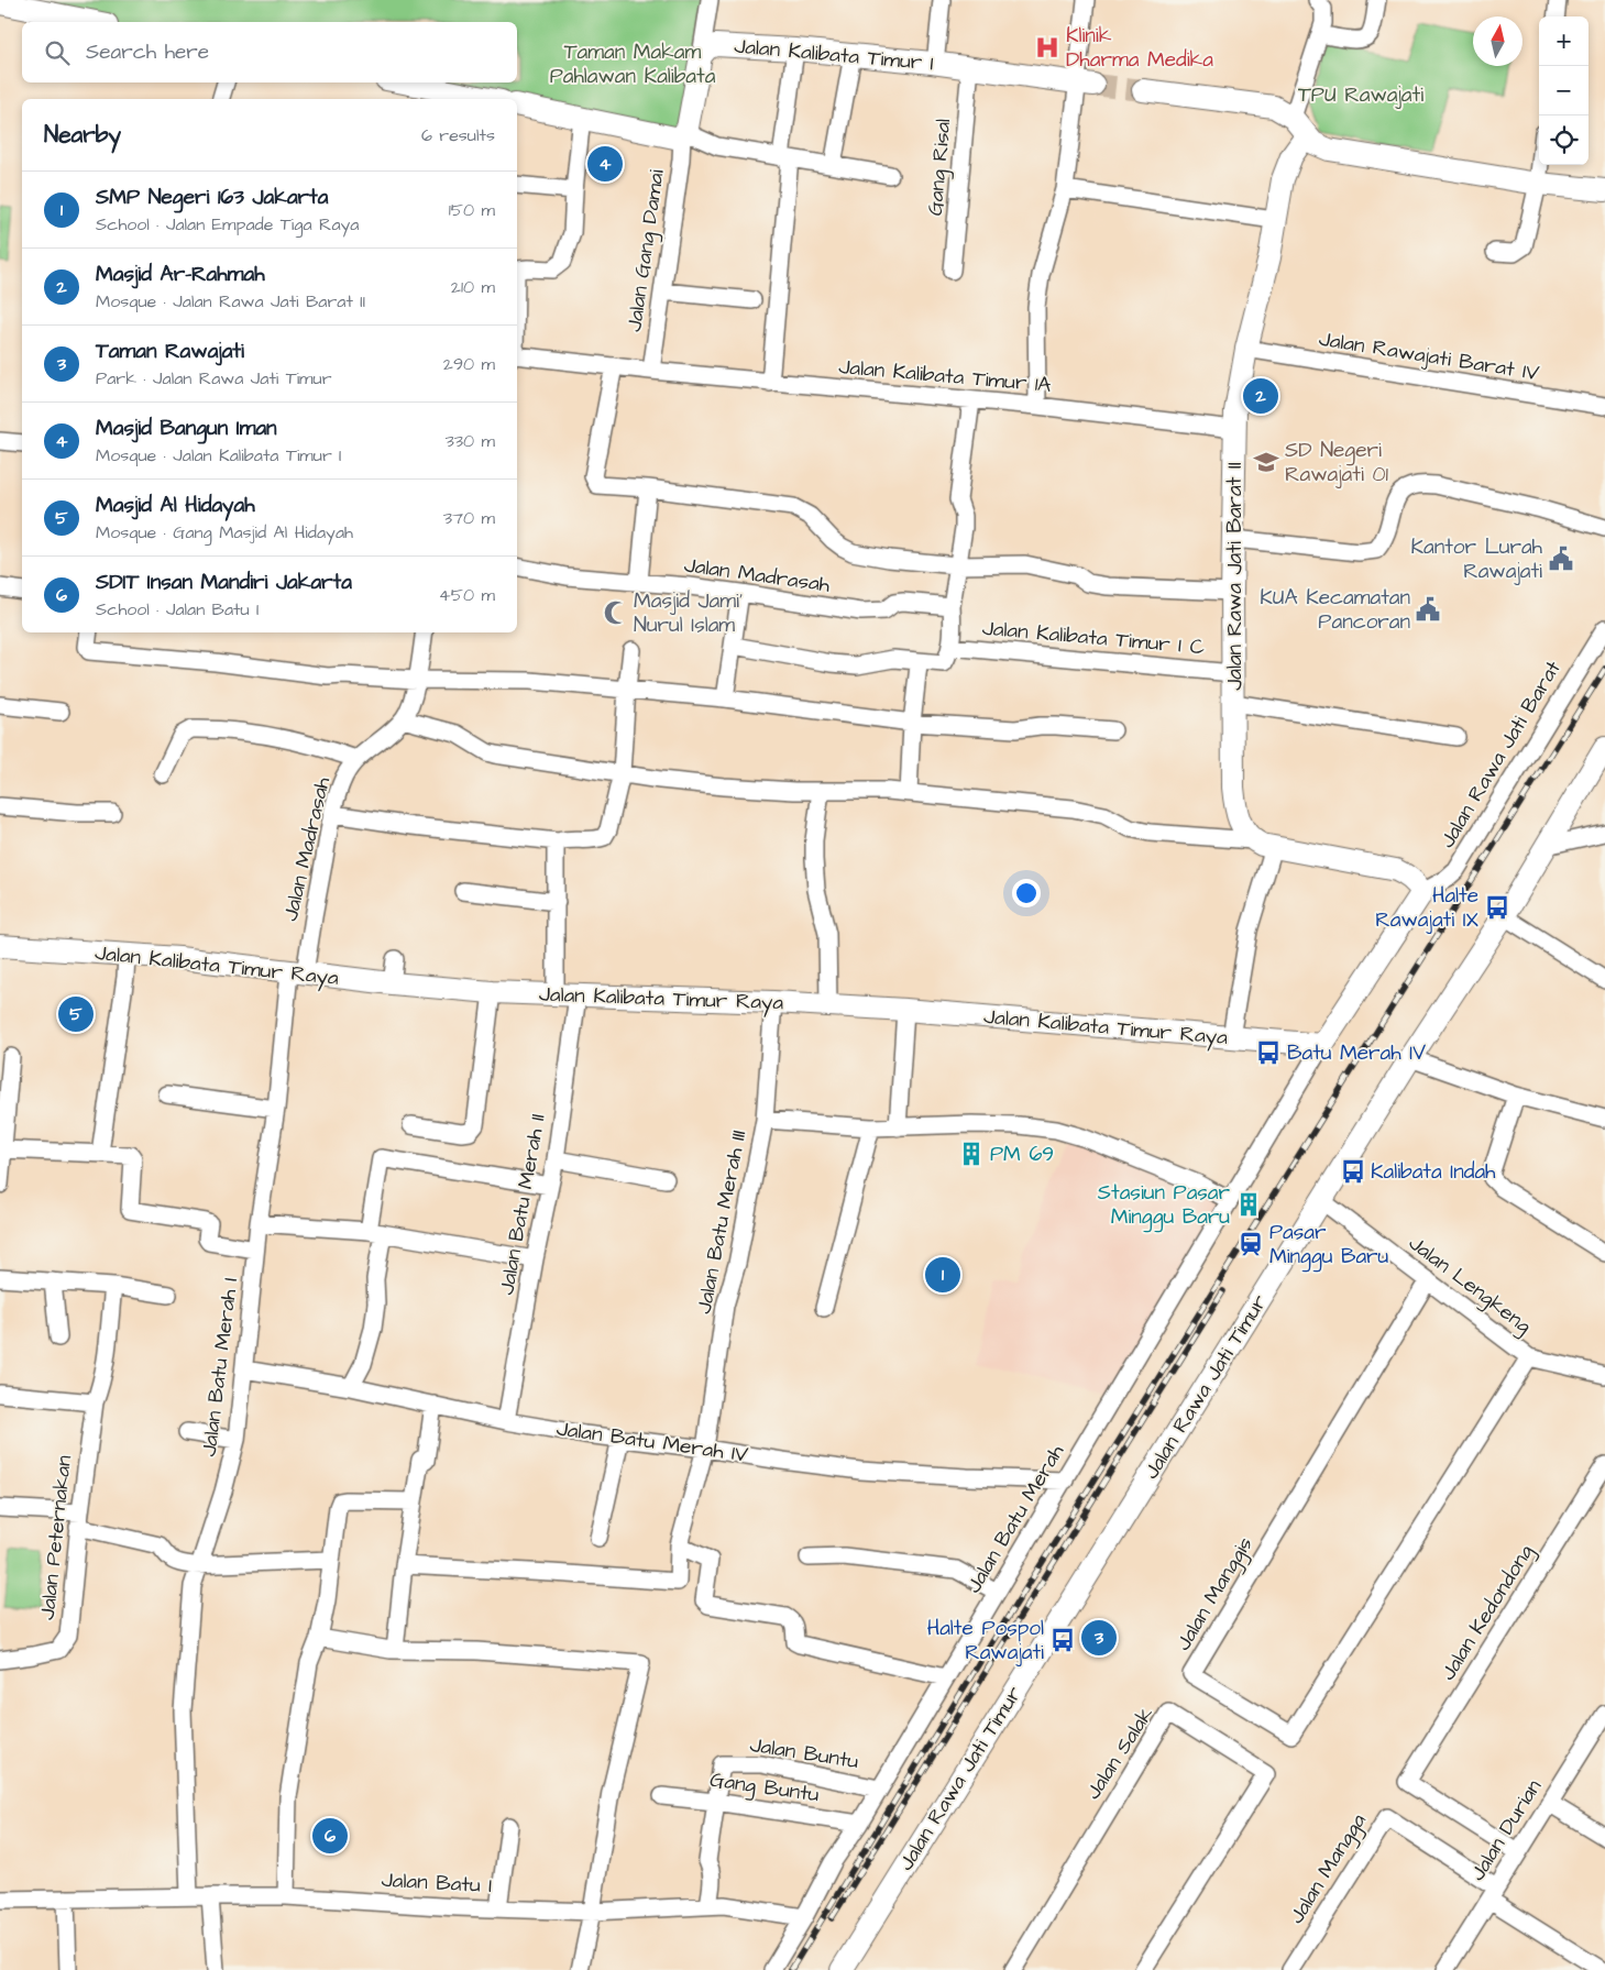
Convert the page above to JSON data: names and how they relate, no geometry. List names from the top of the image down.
{
  "streets": {
    "street": [
      "Jalan Kalibata Timur I",
      "Gang Risal",
      "Jalan Gang Damai",
      "Jalan Rawajati Barat IV",
      "Jalan Kalibata Timur 1A",
      "Jalan Madrasah",
      "Jalan Rawa Jati Barat II",
      "Jalan Kalibata Timur I C",
      "Jalan Rawa Jati Barat",
      "Jalan Kalibata Timur Raya",
      "Jalan Batu Merah II",
      "Jalan Batu Merah III",
      "Jalan Lengkeng",
      "Jalan Batu Merah I",
      "Jalan Rawa Jati Timur",
      "Jalan Batu Merah IV",
      "Jalan Batu Merah",
      "Jalan Peternakan",
      "Jalan Manggis",
      "Jalan Kedondong",
      "Jalan Buntu",
      "Jalan Salak",
      "Gang Buntu",
      "Jalan Durian",
      "Jalan Mangga",
      "Jalan Batu I"
    ]
  },
  "crossings": [
    ["Jalan Kalibata Timur I", "Gang Risal"],
    ["Jalan Gang Damai", "Jalan Kalibata Timur 1A"],
    ["Jalan Rawajati Barat IV", "Jalan Rawa Jati Barat II"],
    ["Jalan Kalibata Timur 1A", "Jalan Rawa Jati Barat II"],
    ["Jalan Madrasah", "Jalan Kalibata Timur Raya"],
    ["Jalan Madrasah", "Jalan Batu Merah I"],
    ["Jalan Rawa Jati Barat II", "Jalan Kalibata Timur I C"],
    ["Jalan Kalibata Timur Raya", "Jalan Batu Merah II"],
    ["Jalan Kalibata Timur Raya", "Jalan Batu Merah III"],
    ["Jalan Kalibata Timur Raya", "Jalan Batu Merah I"],
    ["Jalan Batu Merah II", "Jalan Batu Merah IV"],
    ["Jalan Batu Merah III", "Jalan Batu Merah IV"],
    ["Jalan Lengkeng", "Jalan Rawa Jati Timur"],
    ["Jalan Lengkeng", "Jalan Manggis"],
    ["Jalan Batu Merah I", "Jalan Batu Merah IV"],
    ["Jalan Batu Merah I", "Jalan Batu I"],
    ["Jalan Batu Merah IV", "Jalan Batu Merah"],
    ["Jalan Batu Merah", "Jalan Buntu"],
    ["Jalan Batu Merah", "Gang Buntu"],
    ["Jalan Batu Merah", "Jalan Batu I"],
    ["Jalan Kedondong", "Jalan Durian"],
    ["Jalan Buntu", "Gang Buntu"],
    ["Jalan Durian", "Jalan Mangga"]
  ],
  "parks": ["Taman Makam Pahlawan Kalibata", "TPU Rawajati"],
  "places": {
    "hospital": ["Klinik Dharma Medika"],
    "school or university": ["SD Negeri Rawajati 01"],
    "public building": ["Kantor Lurah Rawajati", "KUA Kecamatan Pancoran"],
    "mosque": ["Masjid Jami' Nurul Islam"],
    "bus stop": [
      "Halte Rawajati IX",
      "Batu Merah IV",
      "Kalibata Indah",
      "Halte Pospol Rawajati"
    ],
    "building": ["PM 69", "Stasiun Pasar Minggu Baru"],
    "station": ["Pasar Minggu Baru"]
  },
  "north": "top",
  "page": {
    "map_buttons": ["+", "−"],
    "search": "Search here",
    "heading": ["Nearby", "6 results"],
    "pins": [
      "4",
      "2",
      "5",
      "1",
      "3",
      "6"
    ],
    "list": [
      {
        "mark": "1",
        "name": "SMP Negeri 163 Jakarta",
        "note": "School · Jalan Empade Tiga Raya",
        "value": "150 m"
      },
      {
        "mark": "2",
        "name": "Masjid Ar-Rahmah",
        "note": "Mosque · Jalan Rawa Jati Barat II",
        "value": "210 m"
      },
      {
        "mark": "3",
        "name": "Taman Rawajati",
        "note": "Park · Jalan Rawa Jati Timur",
        "value": "290 m"
      },
      {
        "mark": "4",
        "name": "Masjid Bangun Iman",
        "note": "Mosque · Jalan Kalibata Timur I",
        "value": "330 m"
      },
      {
        "mark": "5",
        "name": "Masjid Al Hidayah",
        "note": "Mosque · Gang Masjid Al Hidayah",
        "value": "370 m"
      },
      {
        "mark": "6",
        "name": "SDIT Insan Mandiri Jakarta",
        "note": "School · Jalan Batu I",
        "value": "450 m"
      }
    ]
  }
}
